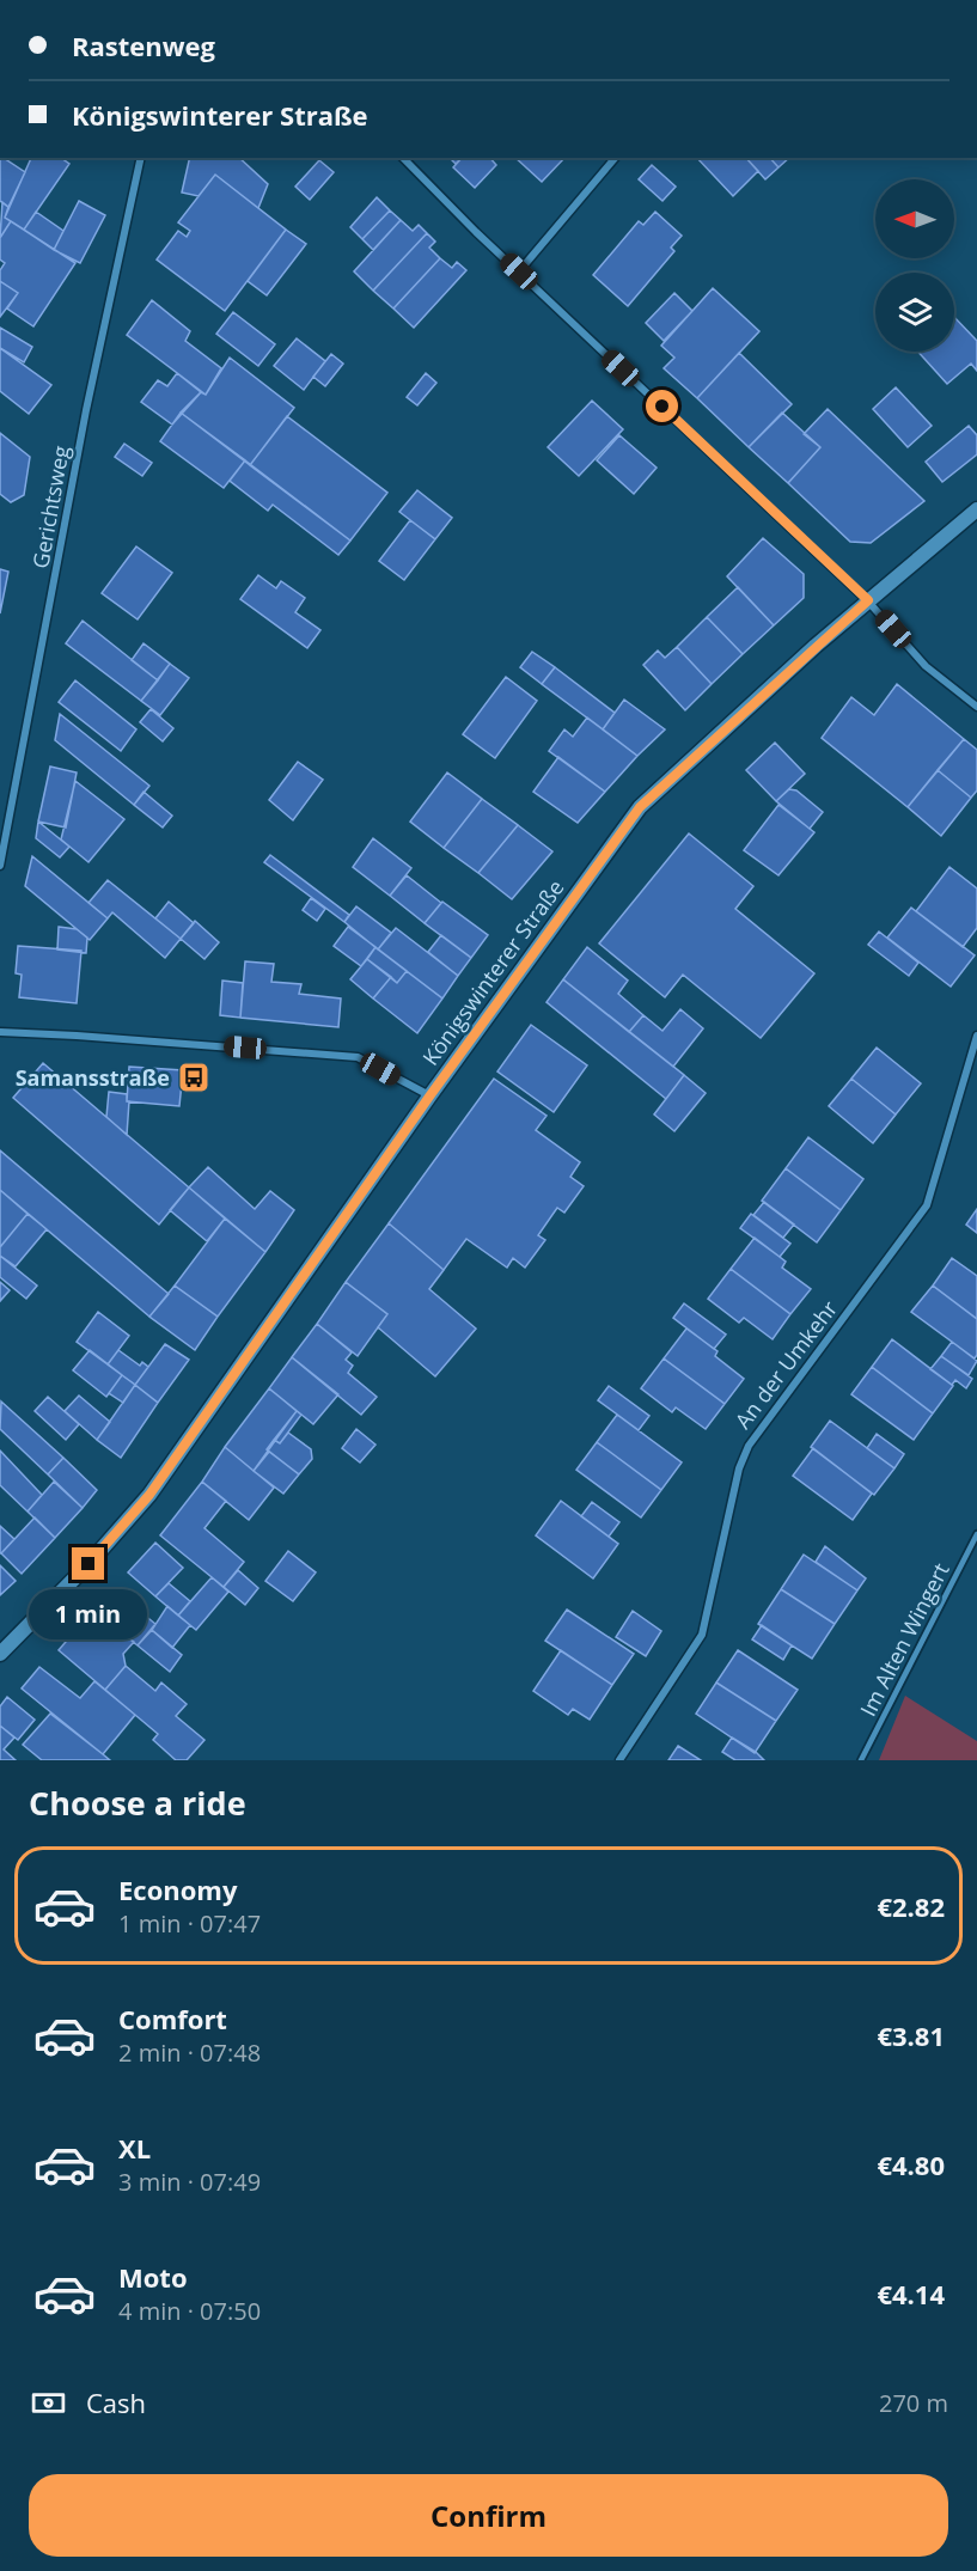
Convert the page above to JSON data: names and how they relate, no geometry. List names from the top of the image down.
{
  "streets": {
    "main road": ["Königswinterer Straße"],
    "street": ["Gerichtsweg", "An der Umkehr"],
    "lane": ["Im Alten Wingert"]
  },
  "places": {
    "bus stop": ["Samansstraße"]
  },
  "north": "left",
  "page": {
    "banner": ["Rastenweg", "Königswinterer Straße"],
    "bubble": "1 min",
    "heading": "Choose a ride",
    "list": [
      {
        "name": "Economy",
        "note": "1 min · 07:47",
        "value": "€2.82"
      },
      {
        "name": "Comfort",
        "note": "2 min · 07:48",
        "value": "€3.81"
      },
      {
        "name": "XL",
        "note": "3 min · 07:49",
        "value": "€4.80"
      },
      {
        "name": "Moto",
        "note": "4 min · 07:50",
        "value": "€4.14"
      }
    ],
    "pay": ["Cash", "270 m"],
    "buttons": "Confirm"
  }
}
